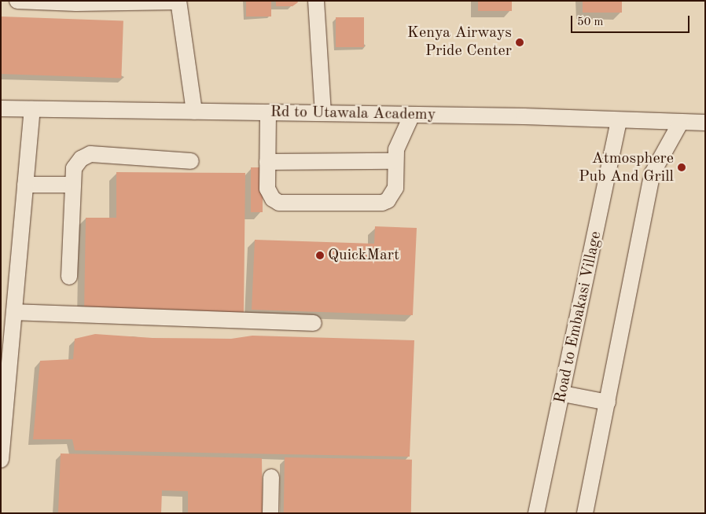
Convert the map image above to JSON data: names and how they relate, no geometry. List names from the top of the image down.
{
  "streets": {
    "street": ["Rd to Utawala Academy", "Road to Embakasi Village"]
  },
  "crossings": [
    ["Rd to Utawala Academy", "Road to Embakasi Village"]
  ],
  "places": ["Kenya Airways Pride Center", "Atmosphere Pub And Grill", "QuickMart"],
  "scale_bar": "50 m"
}
